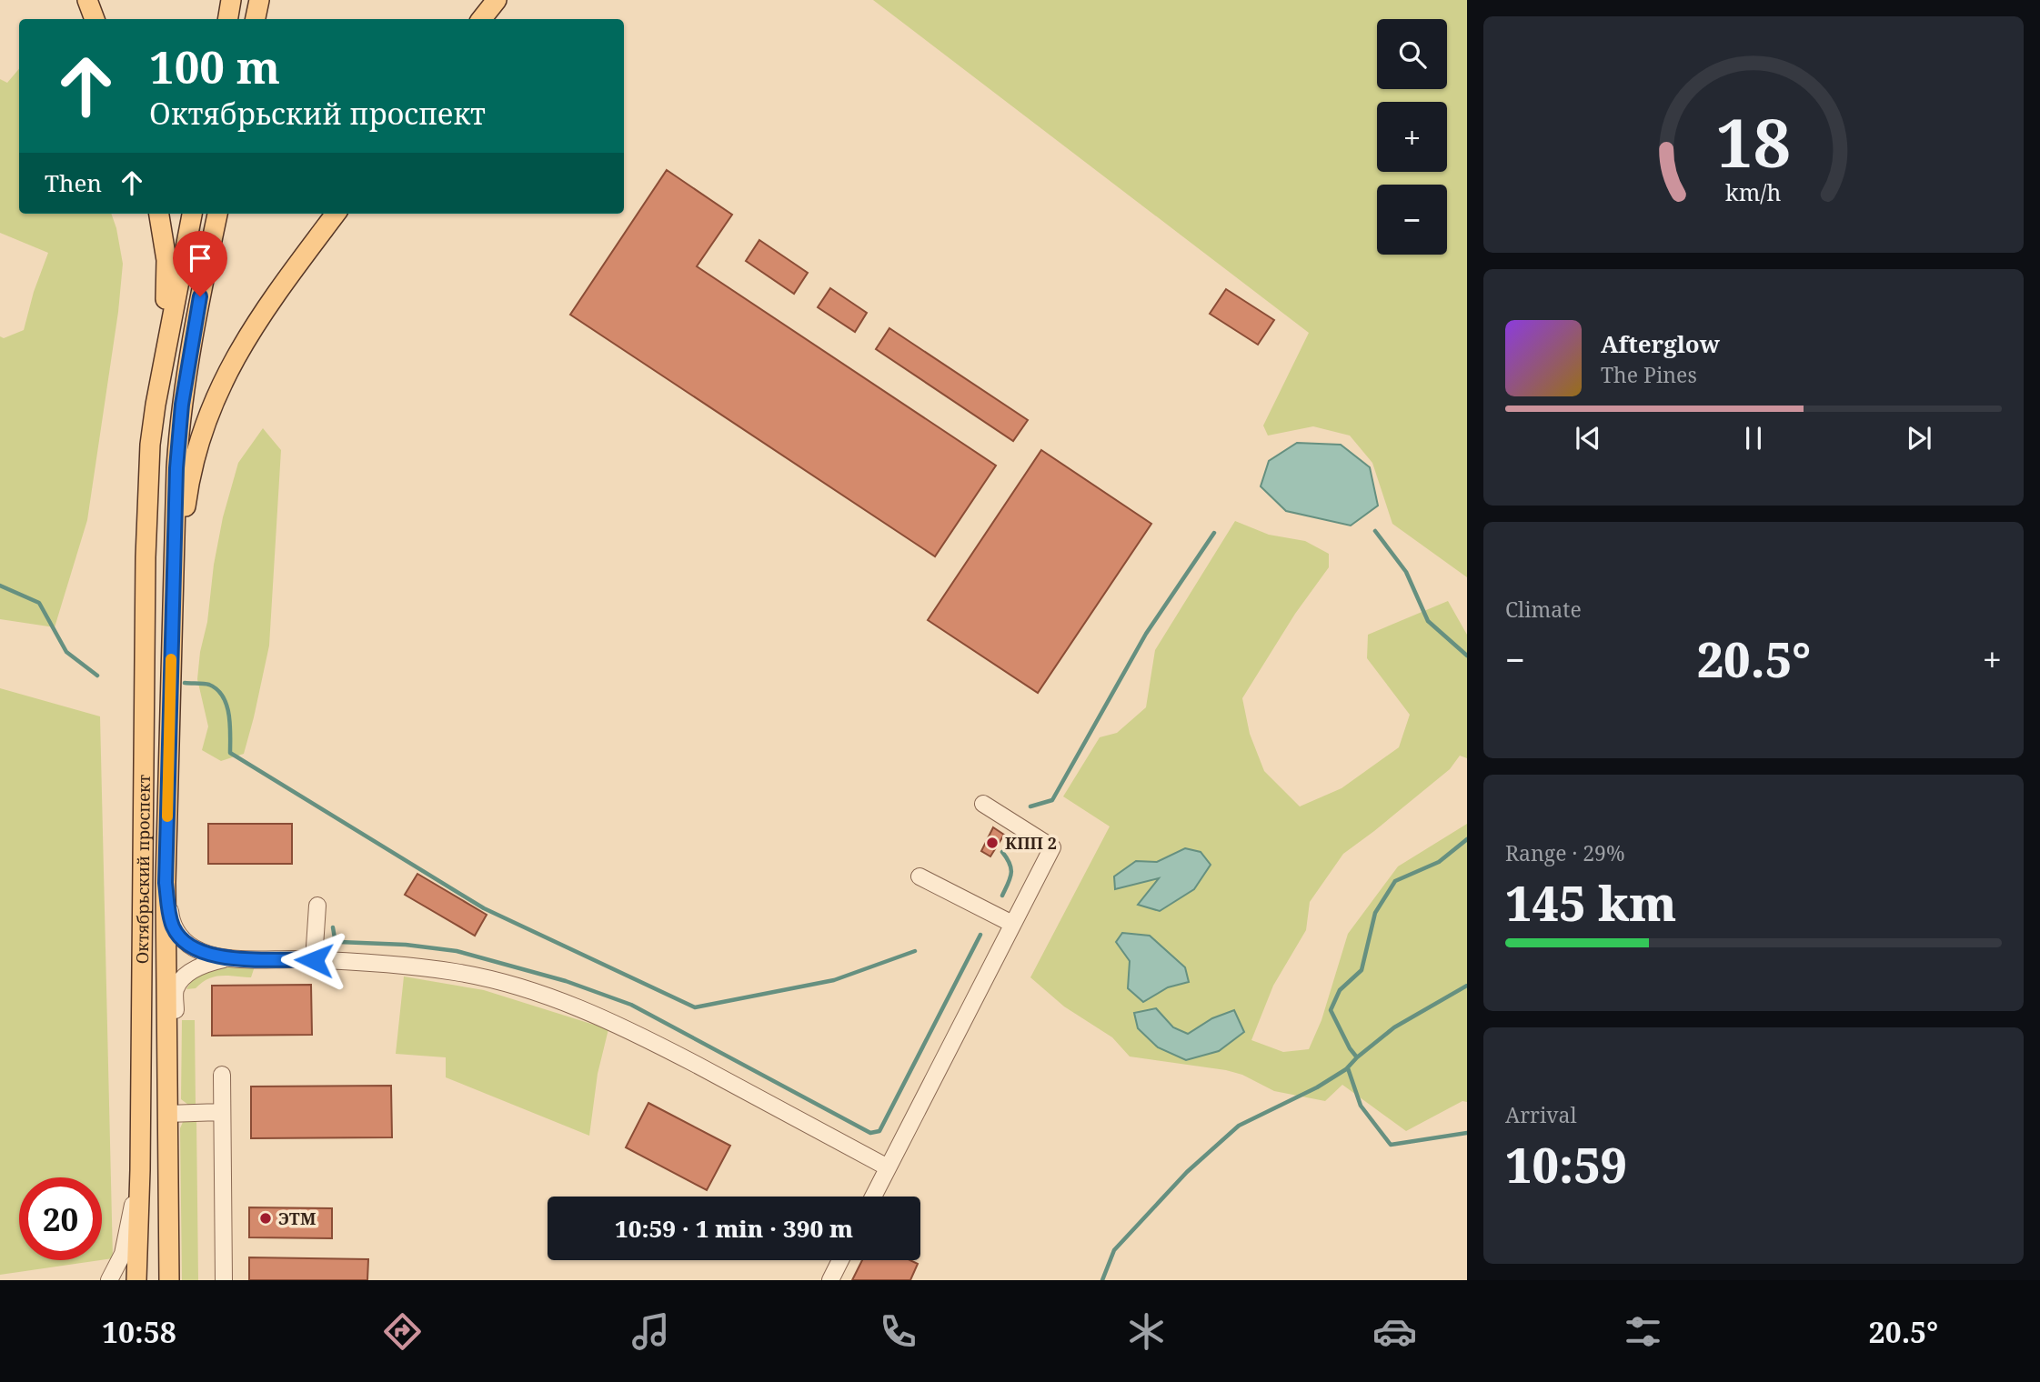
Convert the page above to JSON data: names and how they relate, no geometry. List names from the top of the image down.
{
  "streets": {
    "main road": ["Октябрьский проспект"]
  },
  "places": ["КПП 2", "ЭТМ"],
  "page": {
    "map_buttons": ["+", "−"],
    "turn": ["100 m", "Октябрьский проспект"],
    "then": "Then",
    "song": ["Afterglow", "The Pines"],
    "tile": [
      "Climate",
      ["Range · 29%", "145 km"],
      ["Arrival", "10:59"]
    ],
    "heat": ["−", "20.5°", "+"],
    "limit": "20",
    "trip": "10:59 · 1 min · 390 m",
    "tabs": ["10:58", "20.5°"],
    "gauge": ["18", "km/h"]
  }
}
